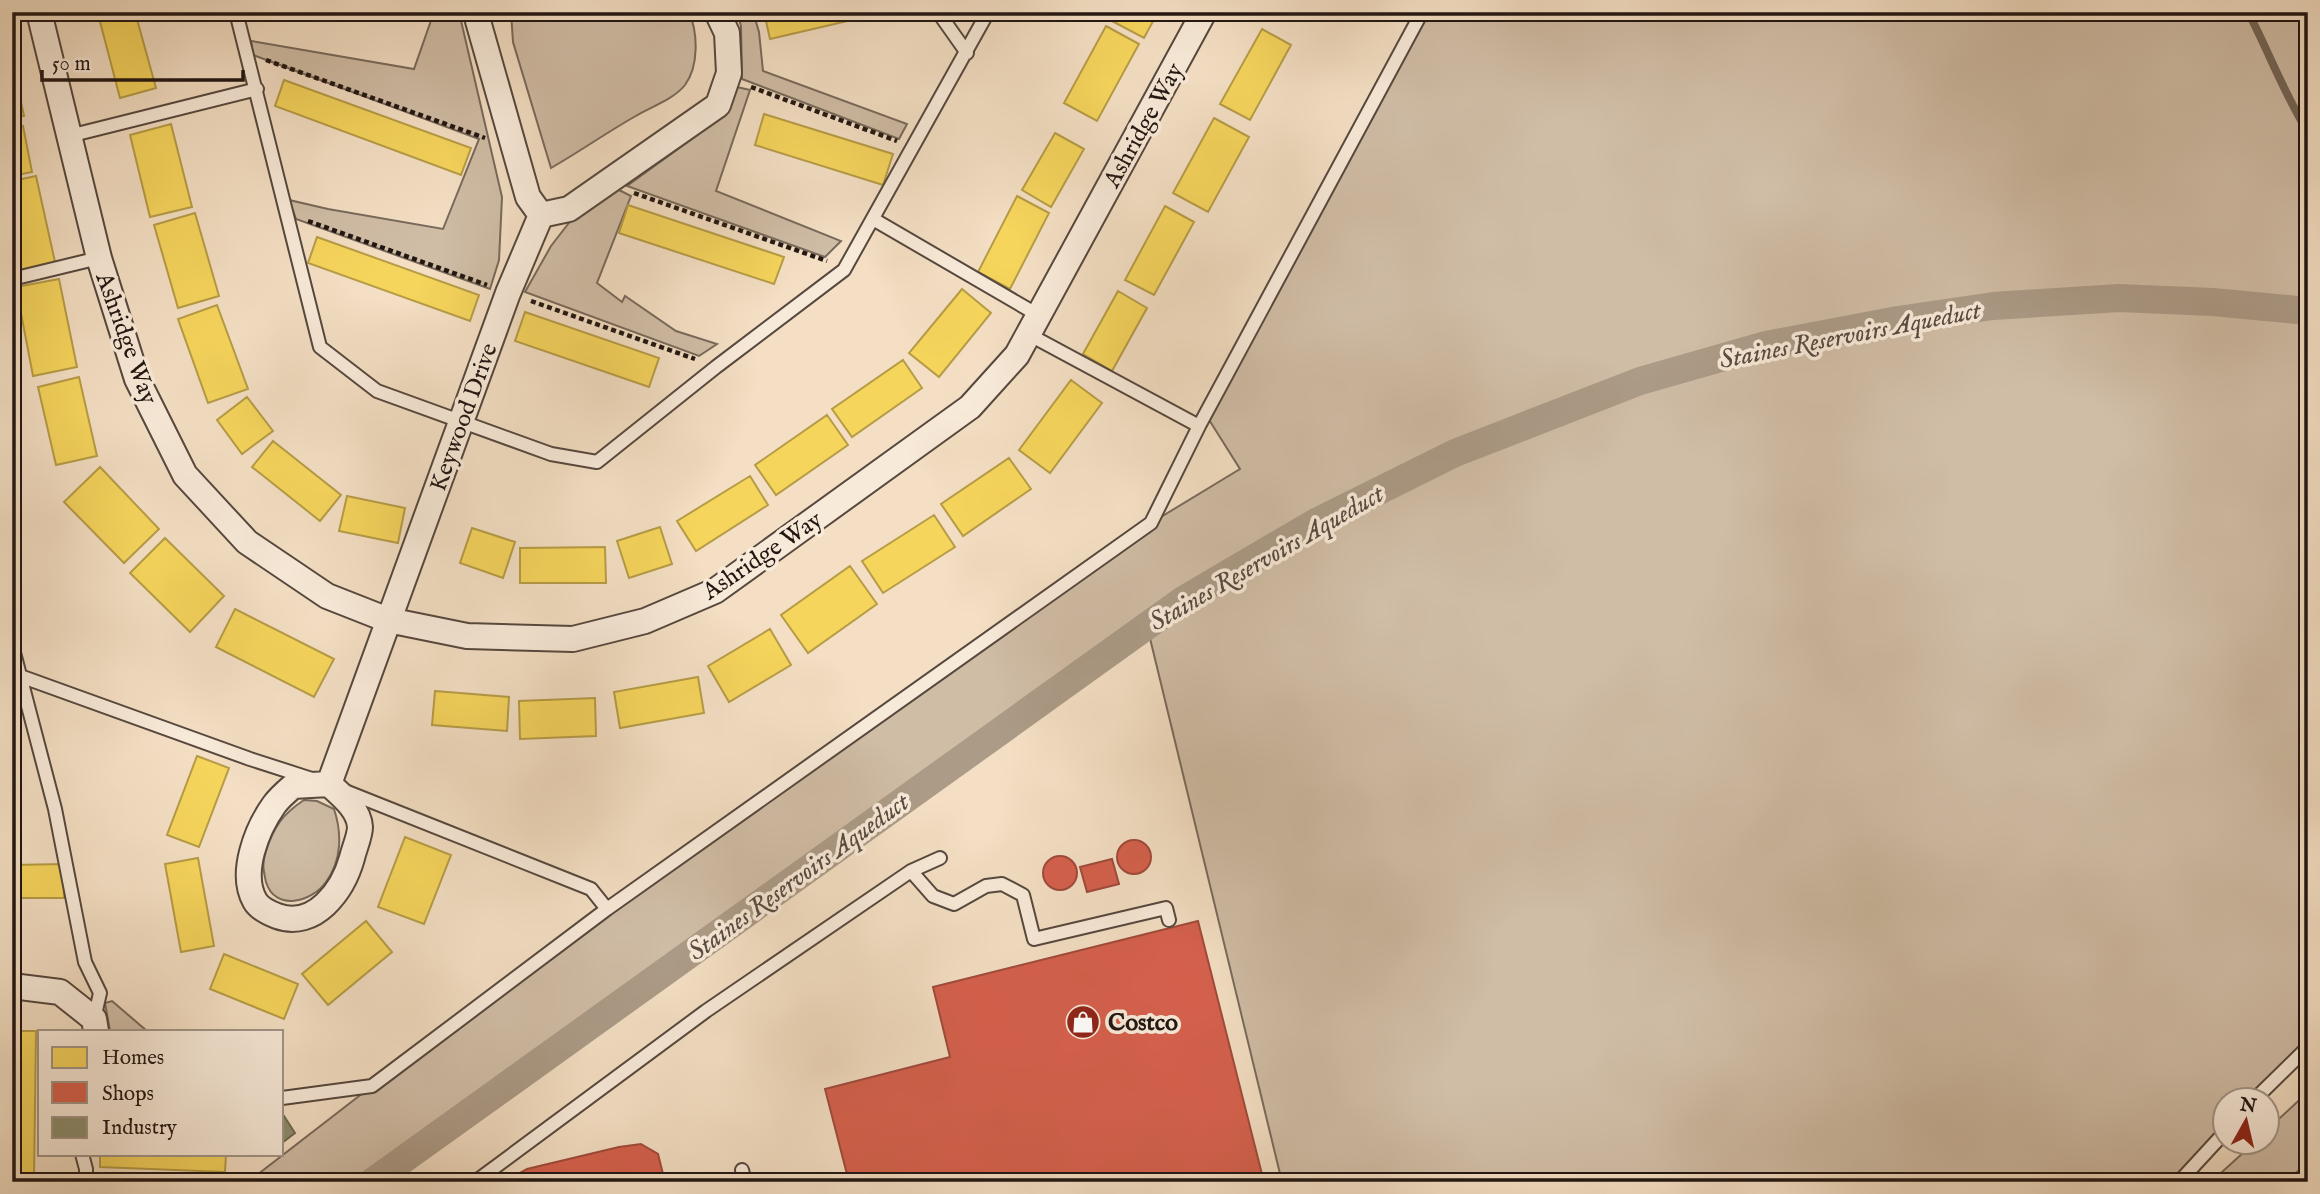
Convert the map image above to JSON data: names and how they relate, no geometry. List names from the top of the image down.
{
  "streets": {
    "street": ["Ashridge Way", "Keywood Drive"]
  },
  "crossings": [
    ["Ashridge Way", "Keywood Drive"]
  ],
  "water": ["Staines Reservoirs Aqueduct"],
  "places": {
    "shop": ["Costco"]
  },
  "legend": ["Homes", "Shops", "Industry"],
  "scale_bar": "50 m",
  "north": "top"
}
